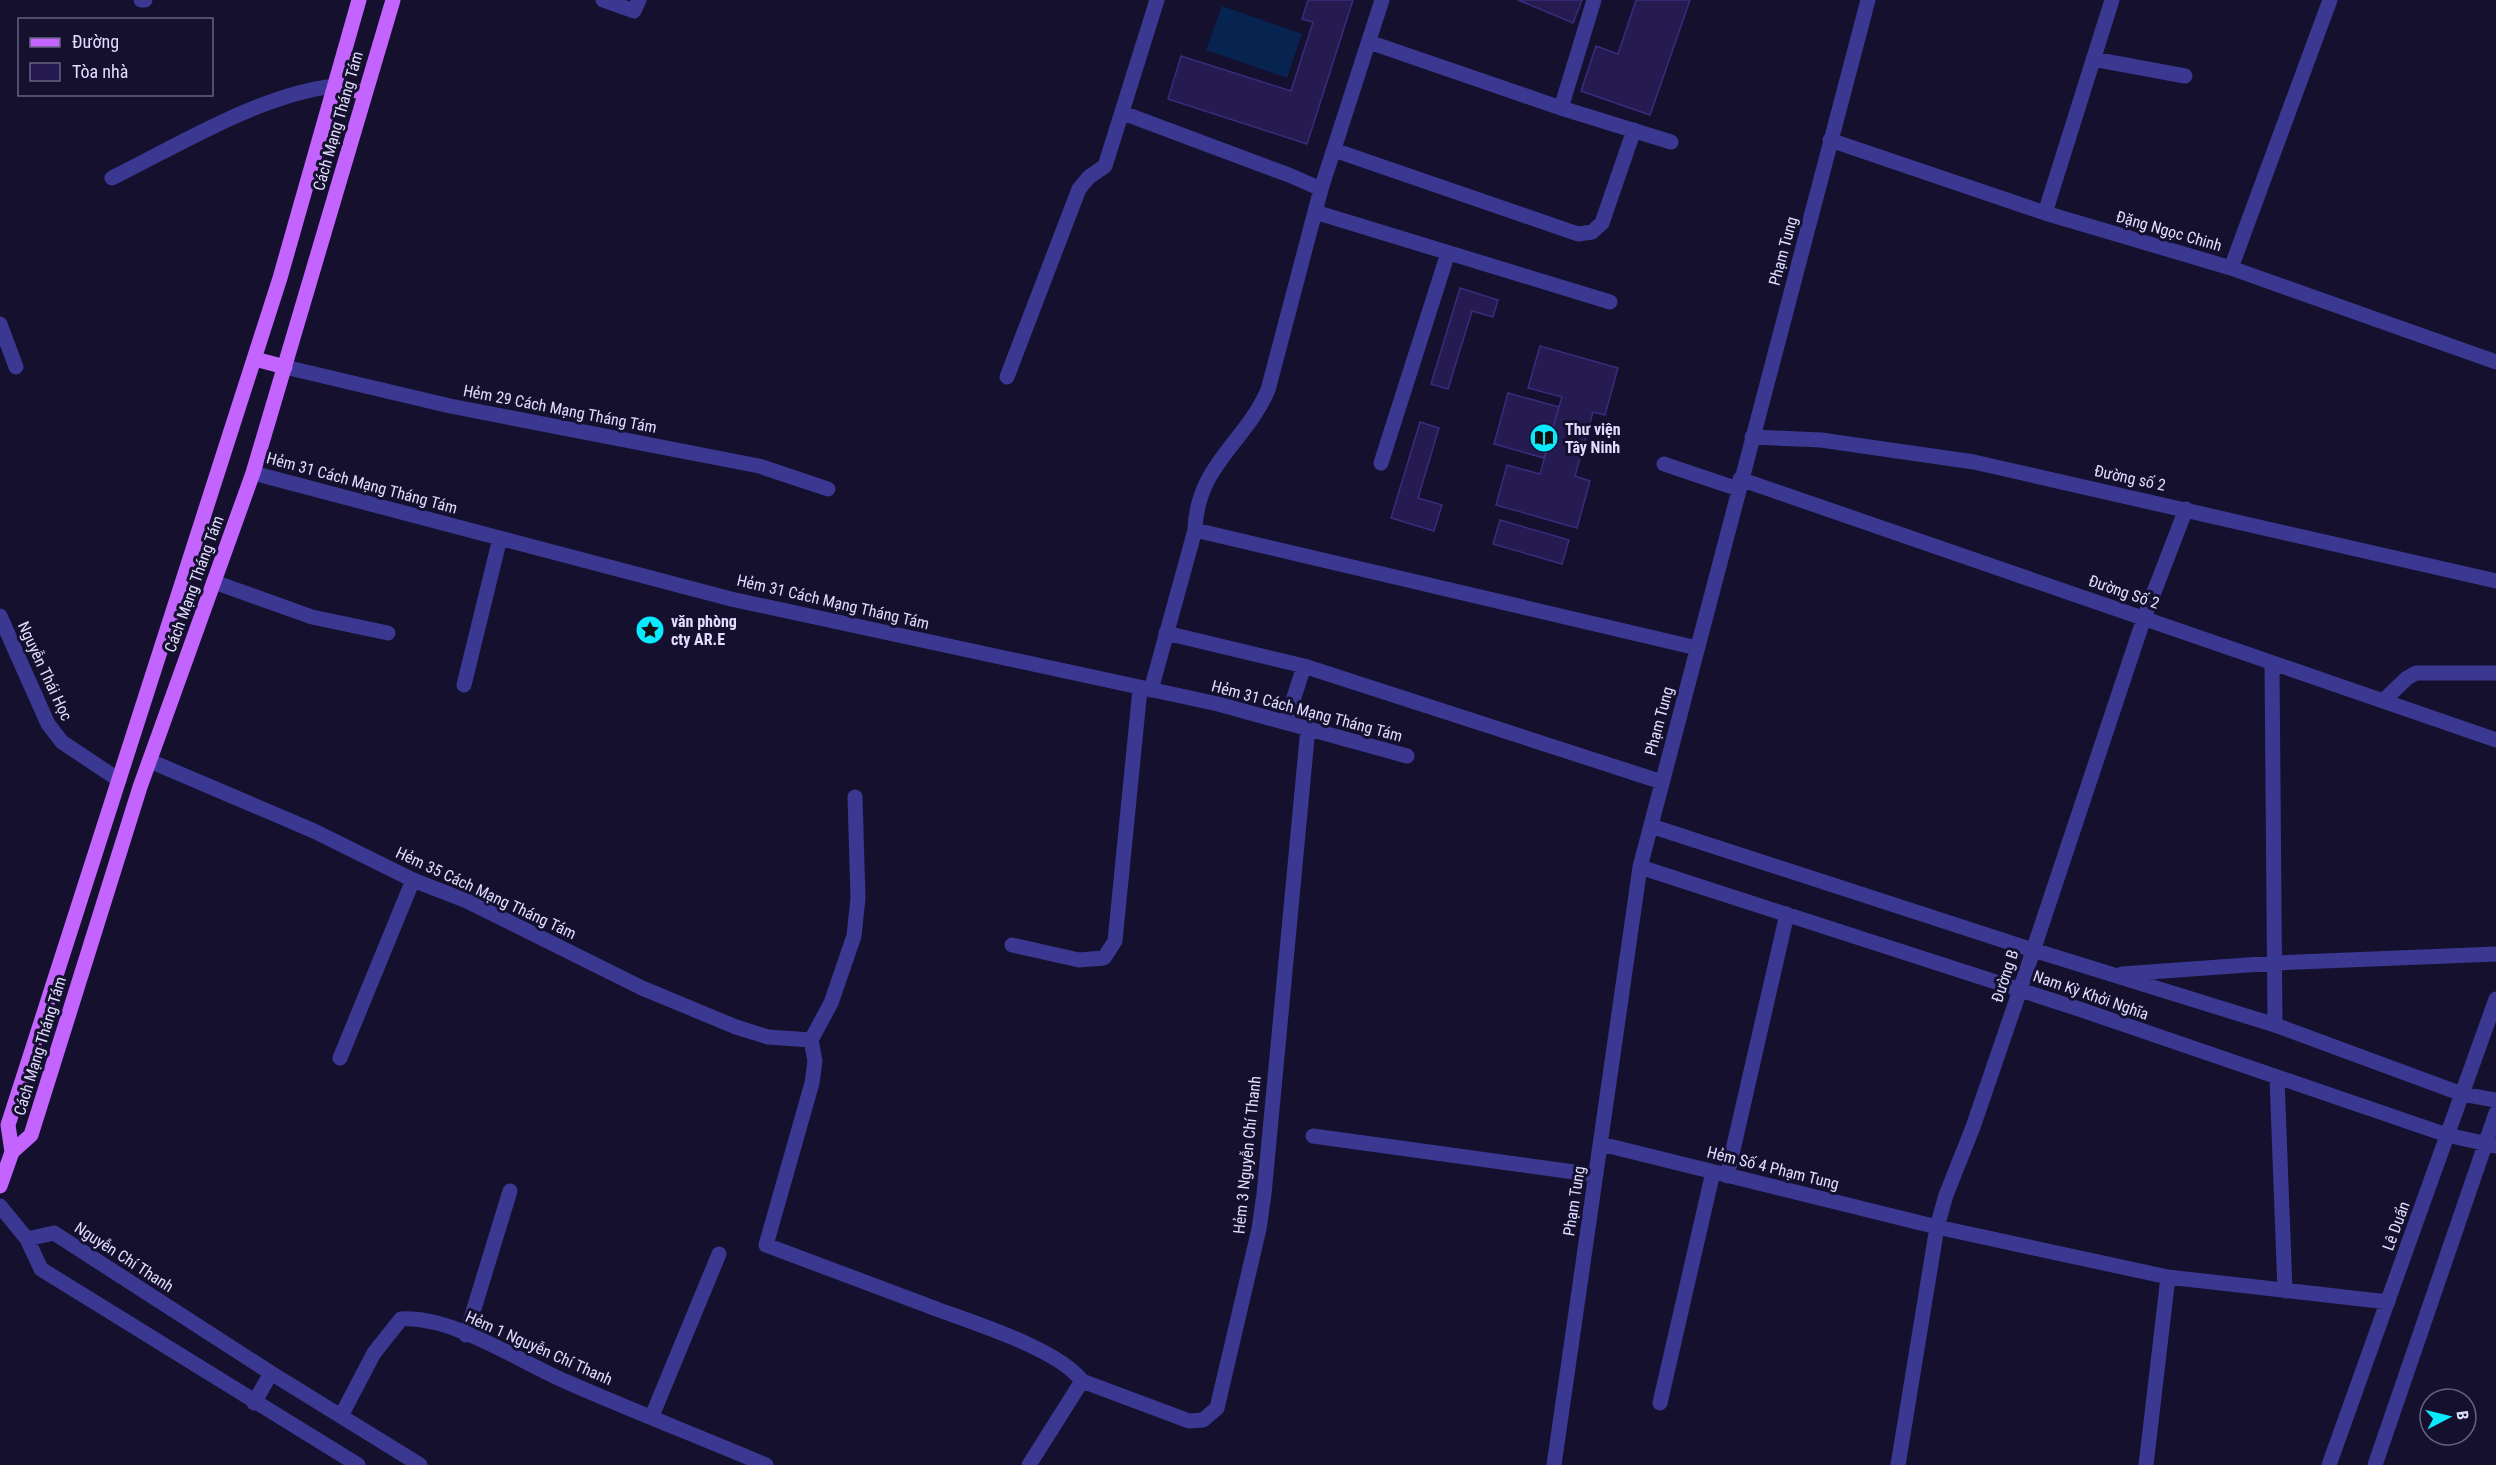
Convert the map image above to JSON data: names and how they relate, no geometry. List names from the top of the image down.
{
  "streets": {
    "main road": ["Cách Mạng Tháng Tám"],
    "street": [
      "Đặng Ngọc Chinh",
      "Phạm Tung",
      "Hẻm 29 Cách Mạng Tháng Tám",
      "Đường số 2",
      "Hẻm 31 Cách Mạng Tháng Tám",
      "Đường Số 2",
      "Nguyễn Thái Học",
      "Hẻm 35 Cách Mạng Tháng Tám",
      "Đường B",
      "Nam Kỳ Khởi Nghĩa",
      "Hẻm 3 Nguyễn Chí Thanh",
      "Hẻm Số 4 Phạm Tung",
      "Lê Duẩn",
      "Nguyễn Chí Thanh",
      "Hẻm 1 Nguyễn Chí Thanh"
    ]
  },
  "crossings": [
    ["Cách Mạng Tháng Tám", "Hẻm 29 Cách Mạng Tháng Tám"],
    ["Cách Mạng Tháng Tám", "Hẻm 31 Cách Mạng Tháng Tám"],
    ["Cách Mạng Tháng Tám", "Nguyễn Thái Học"],
    ["Cách Mạng Tháng Tám", "Hẻm 35 Cách Mạng Tháng Tám"],
    ["Đặng Ngọc Chinh", "Phạm Tung"],
    ["Phạm Tung", "Đường số 2"],
    ["Phạm Tung", "Đường Số 2"],
    ["Phạm Tung", "Nam Kỳ Khởi Nghĩa"],
    ["Phạm Tung", "Hẻm Số 4 Phạm Tung"],
    ["Đường số 2", "Đường B"],
    ["Hẻm 31 Cách Mạng Tháng Tám", "Hẻm 3 Nguyễn Chí Thanh"],
    ["Đường Số 2", "Đường B"],
    ["Đường B", "Nam Kỳ Khởi Nghĩa"],
    ["Đường B", "Hẻm Số 4 Phạm Tung"],
    ["Nam Kỳ Khởi Nghĩa", "Lê Duẩn"],
    ["Hẻm Số 4 Phạm Tung", "Lê Duẩn"],
    ["Nguyễn Chí Thanh", "Hẻm 1 Nguyễn Chí Thanh"]
  ],
  "places": {
    "library": ["Thư viện Tây Ninh"],
    "place": ["văn phòng cty AR.E"]
  },
  "legend": ["Đường", "Tòa nhà"],
  "north": "right"
}
